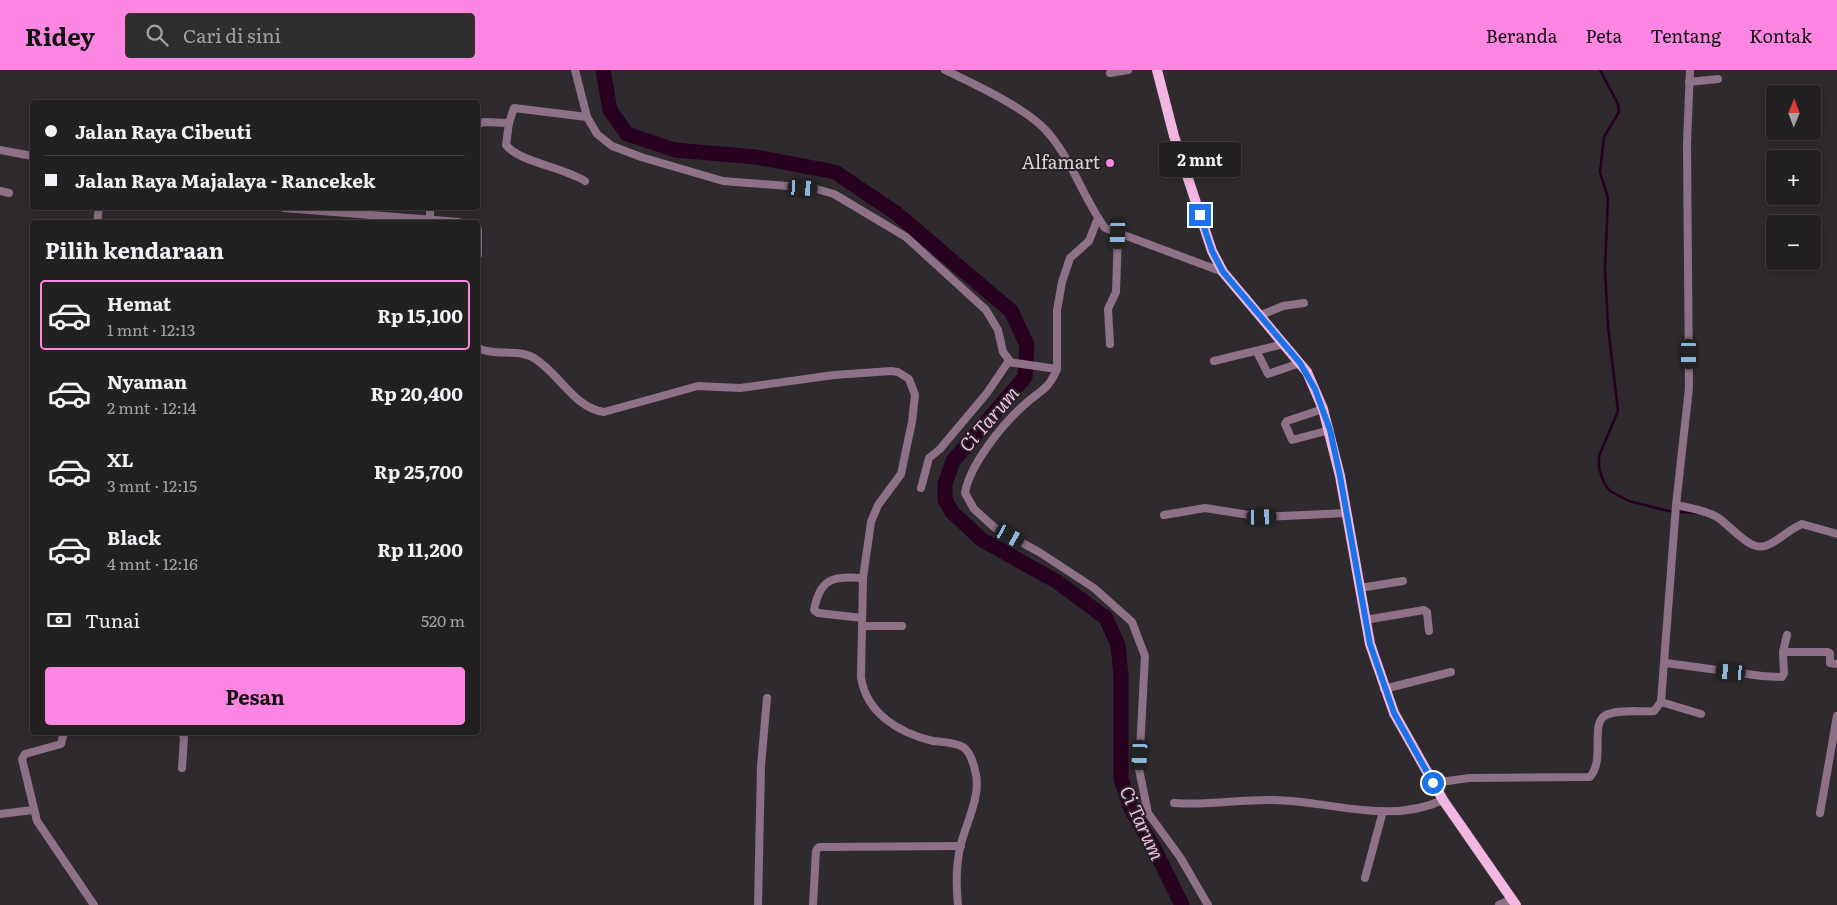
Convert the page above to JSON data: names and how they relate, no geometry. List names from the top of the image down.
{
  "water": ["Ci Tarum"],
  "places": ["Alfamart"],
  "north": "top",
  "page": {
    "header": "Ridey",
    "search": "Cari di sini",
    "nav": [
      "Beranda",
      "Peta",
      "Tentang",
      "Kontak"
    ],
    "map_buttons": ["+", "−"],
    "banner": ["Jalan Raya Cibeuti", "Jalan Raya Majalaya - Rancekek"],
    "bubble": "2 mnt",
    "heading": "Pilih kendaraan",
    "list": [
      {
        "name": "Hemat",
        "note": "1 mnt · 12:13",
        "value": "Rp 15,100"
      },
      {
        "name": "Nyaman",
        "note": "2 mnt · 12:14",
        "value": "Rp 20,400"
      },
      {
        "name": "XL",
        "note": "3 mnt · 12:15",
        "value": "Rp 25,700"
      },
      {
        "name": "Black",
        "note": "4 mnt · 12:16",
        "value": "Rp 11,200"
      }
    ],
    "pay": ["Tunai", "520 m"],
    "buttons": "Pesan"
  }
}
